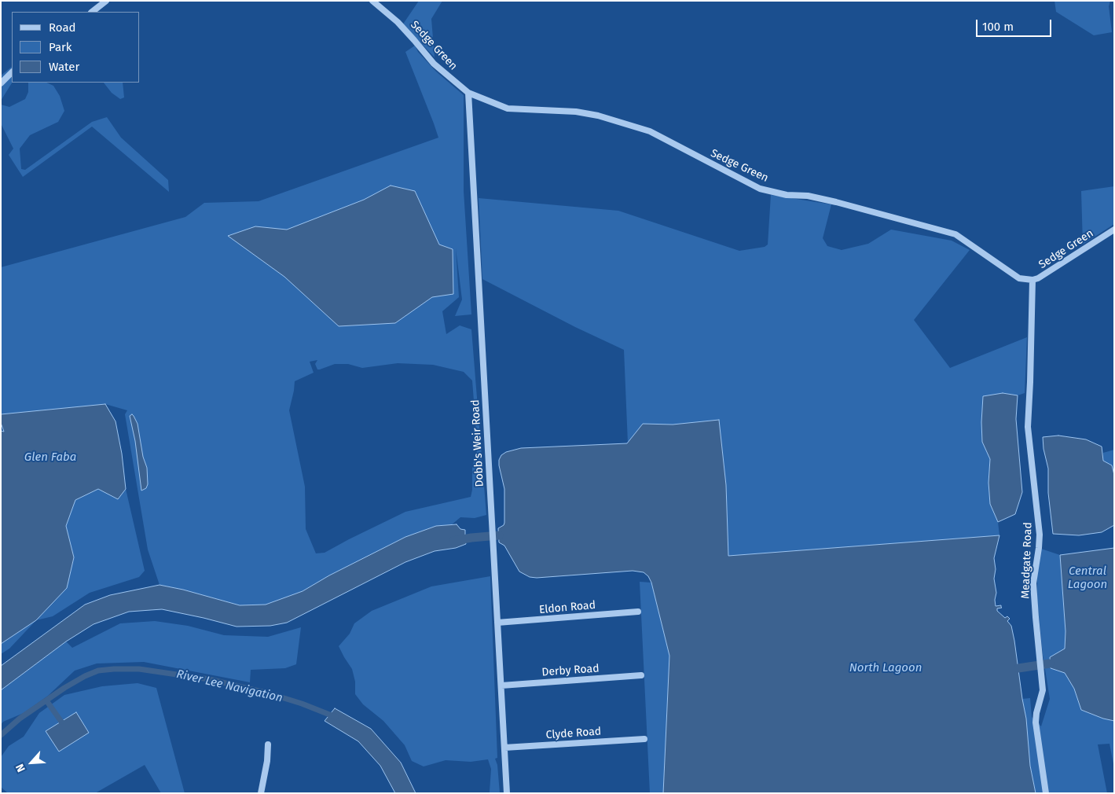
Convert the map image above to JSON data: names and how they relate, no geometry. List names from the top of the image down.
{
  "streets": {
    "street": [
      "Sedge Green",
      "Dobb's Weir Road",
      "Meadgate Road",
      "Eldon Road",
      "Derby Road",
      "Clyde Road"
    ]
  },
  "crossings": [
    ["Sedge Green", "Dobb's Weir Road"],
    ["Sedge Green", "Meadgate Road"],
    ["Dobb's Weir Road", "Eldon Road"],
    ["Dobb's Weir Road", "Derby Road"],
    ["Dobb's Weir Road", "Clyde Road"]
  ],
  "water": [
    "Glen Faba",
    "Central Lagoon",
    "North Lagoon",
    "River Lee Navigation"
  ],
  "legend": ["Road", "Park", "Water"],
  "scale_bar": "100 m",
  "north": "bottom left"
}
